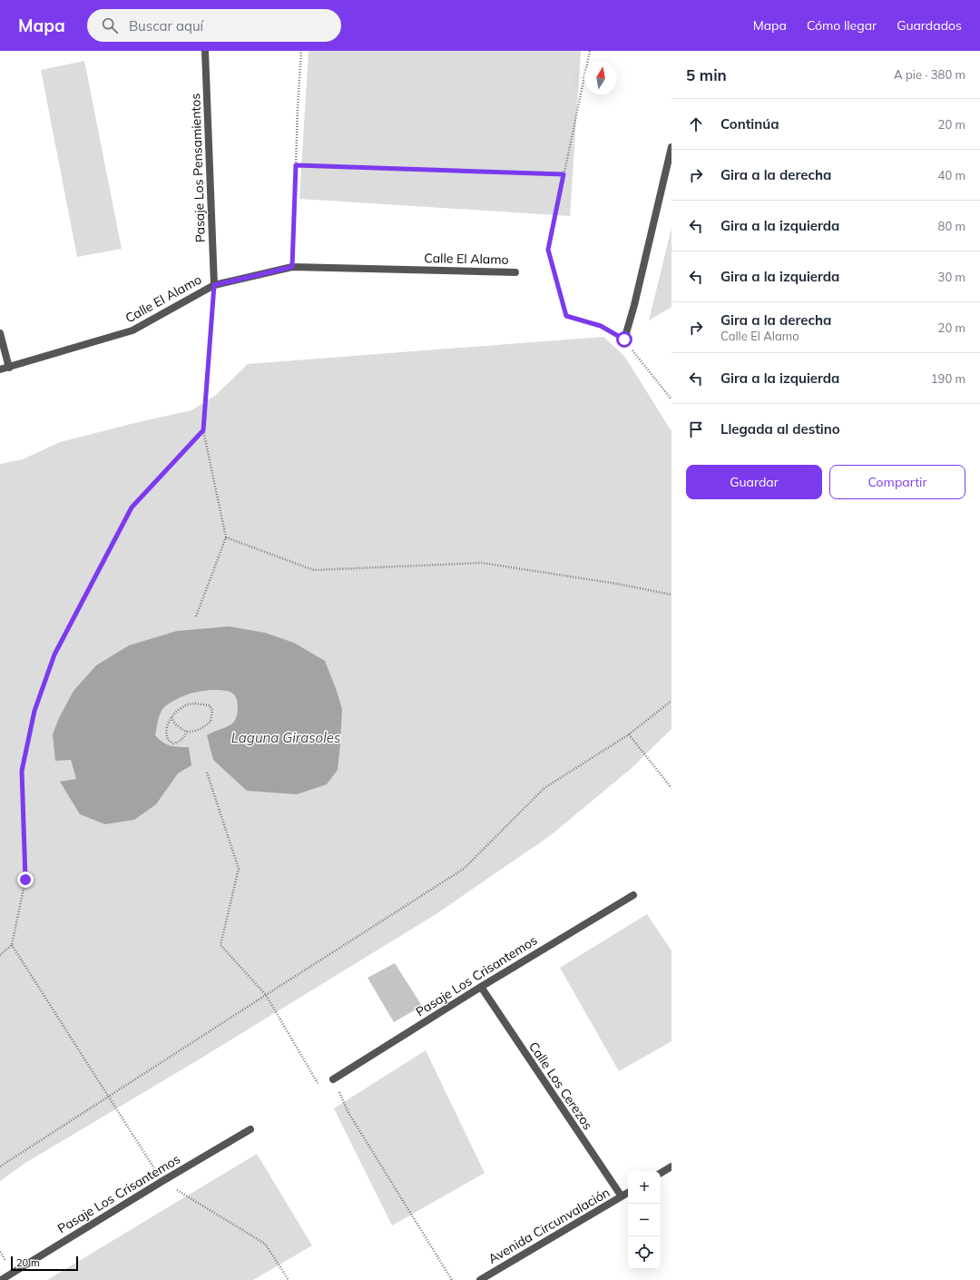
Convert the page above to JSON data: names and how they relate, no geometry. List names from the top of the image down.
{
  "streets": {
    "street": [
      "Pasaje Los Pensamientos",
      "Calle El Alamo",
      "Pasaje Los Crisantemos",
      "Calle Los Cerezos",
      "Avenida Circunvalación"
    ]
  },
  "crossings": [
    ["Pasaje Los Pensamientos", "Calle El Alamo"],
    ["Pasaje Los Crisantemos", "Calle Los Cerezos"],
    ["Calle Los Cerezos", "Avenida Circunvalación"]
  ],
  "water": ["Laguna Girasoles"],
  "scale_bar": "20 m",
  "north": "top",
  "page": {
    "header": "Mapa",
    "search": "Buscar aquí",
    "nav": ["Mapa", "Cómo llegar", "Guardados"],
    "heading": ["5 min", "A pie · 380 m"],
    "list": [
      ["Continúa", "20 m"],
      ["Gira a la derecha", "40 m"],
      ["Gira a la izquierda", "80 m"],
      ["Gira a la izquierda", "30 m"],
      ["Gira a la derecha", "Calle El Alamo", "20 m"],
      ["Gira a la izquierda", "190 m"],
      "Llegada al destino"
    ],
    "buttons": ["Guardar", "Compartir"],
    "map_buttons": ["+", "−"],
    "scale": "20 m"
  }
}
